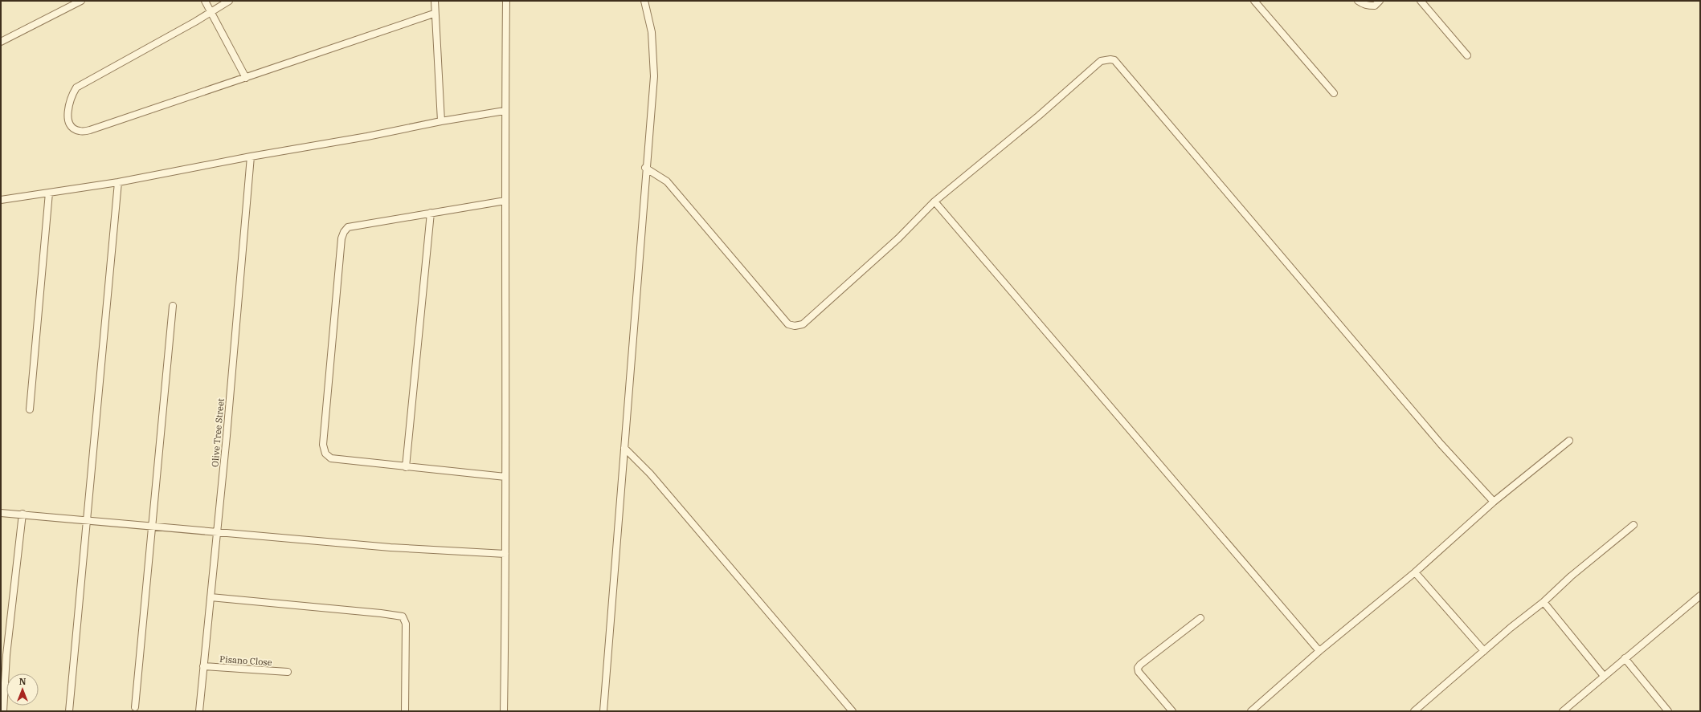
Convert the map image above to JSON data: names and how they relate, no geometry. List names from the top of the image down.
{
  "streets": {
    "street": ["Olive Tree Street", "Pisano Close"]
  },
  "crossings": [
    ["Olive Tree Street", "Pisano Close"]
  ],
  "north": "top"
}
